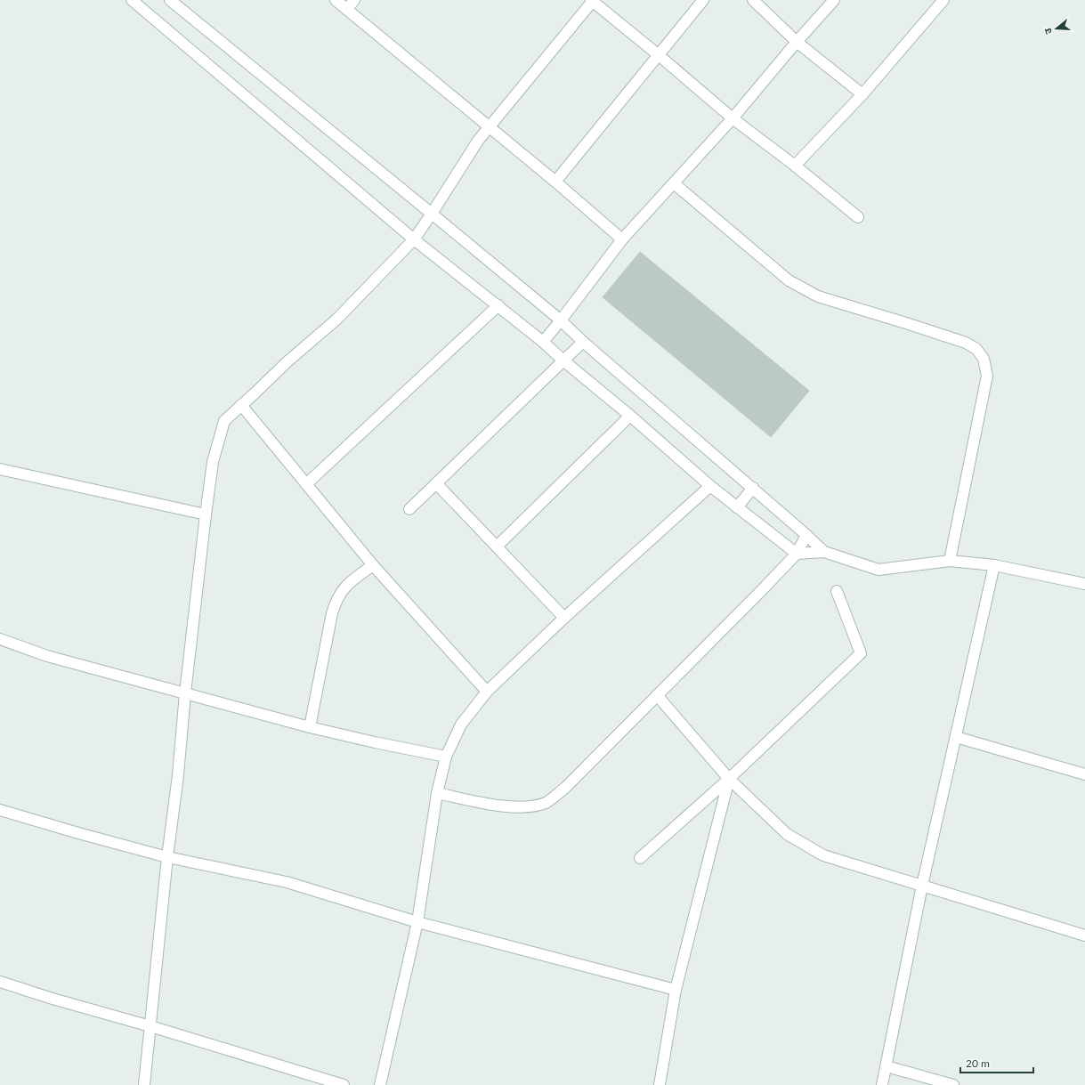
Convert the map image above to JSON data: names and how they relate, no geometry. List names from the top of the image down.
{
  "scale_bar": "20 m",
  "north": "left"
}
